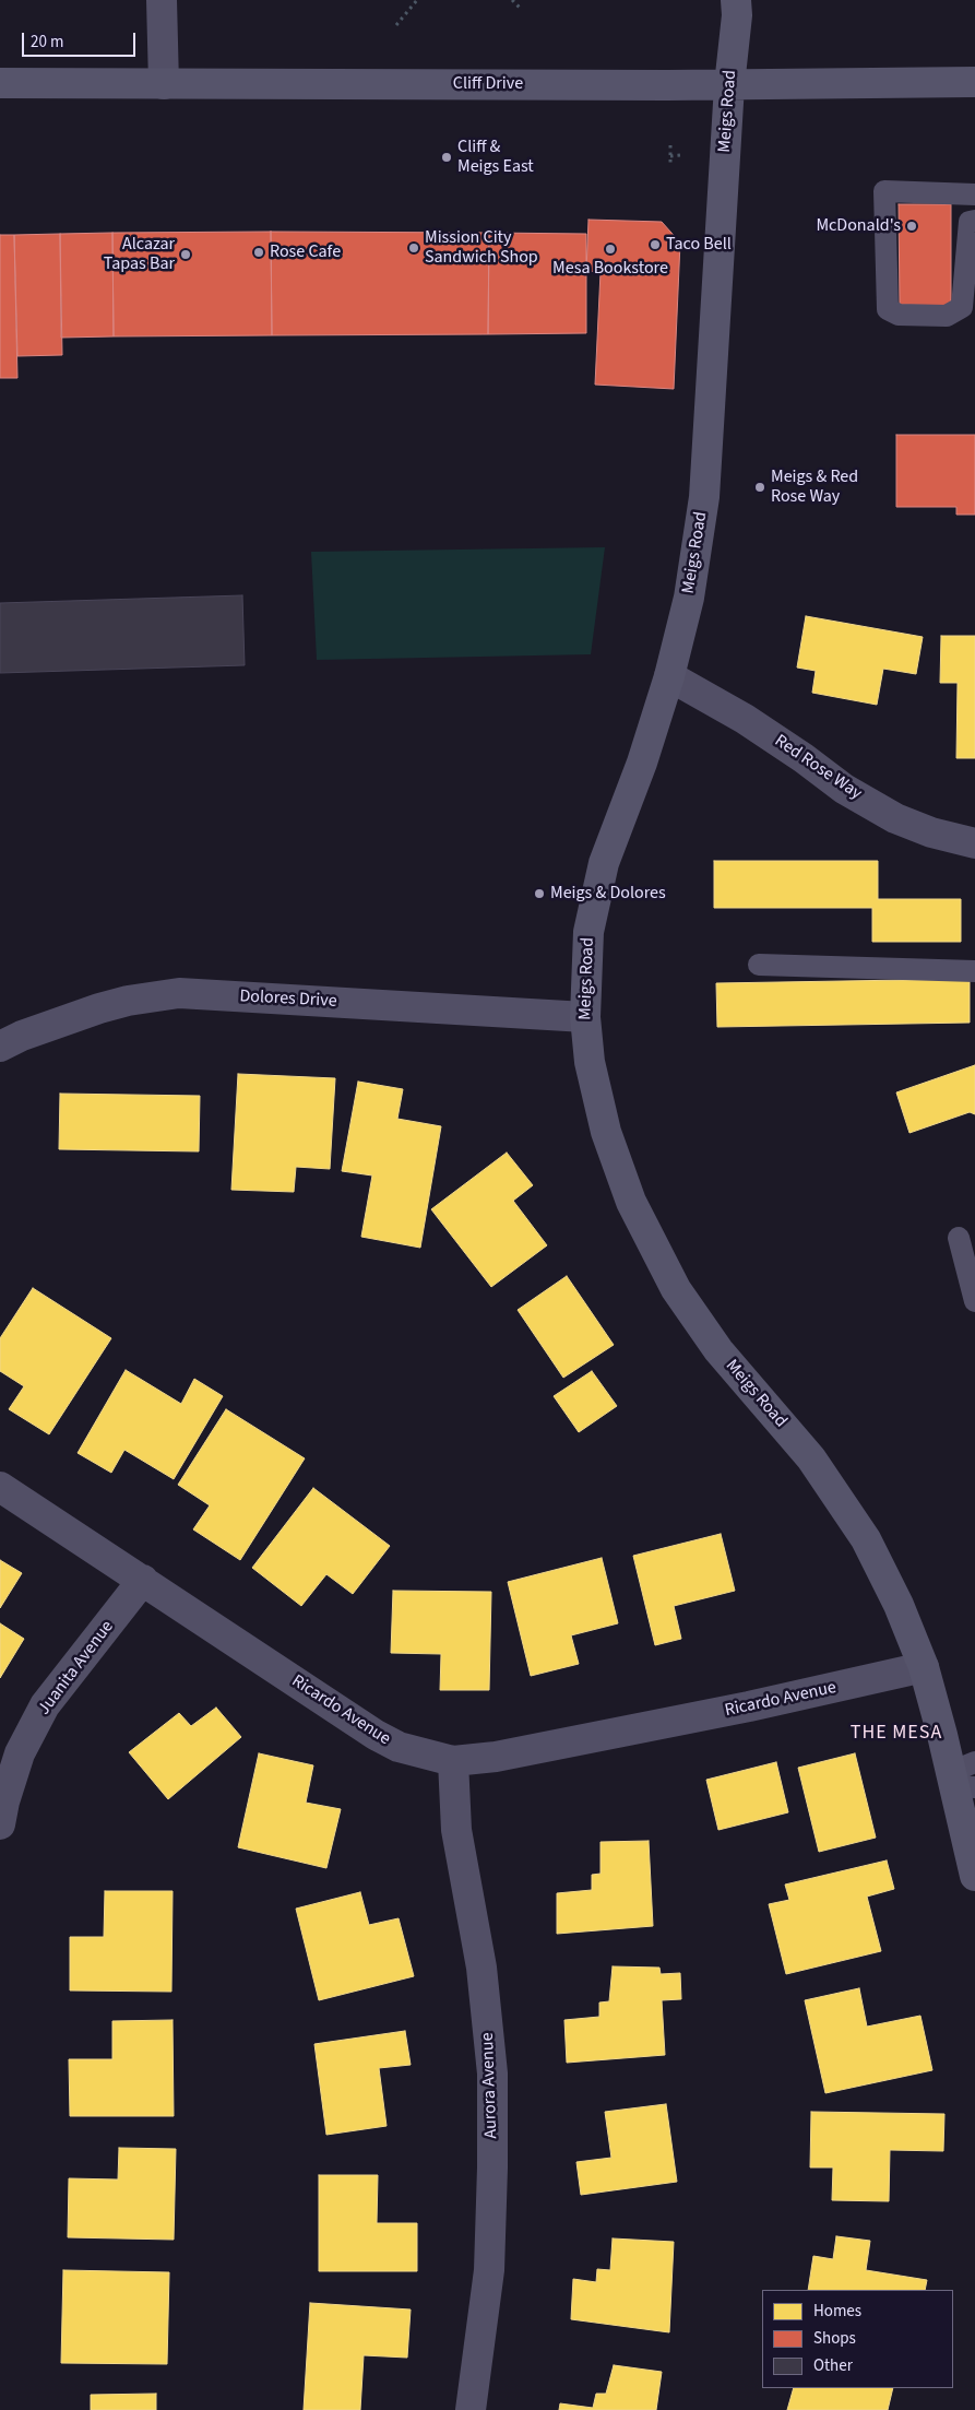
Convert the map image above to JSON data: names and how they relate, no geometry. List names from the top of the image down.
{
  "streets": {
    "main road": ["Cliff Drive", "Meigs Road"],
    "street": [
      "Red Rose Way",
      "Dolores Drive",
      "Juanita Avenue",
      "Ricardo Avenue",
      "Aurora Avenue"
    ]
  },
  "crossings": [
    ["Cliff Drive", "Meigs Road"],
    ["Meigs Road", "Red Rose Way"],
    ["Meigs Road", "Dolores Drive"],
    ["Meigs Road", "Ricardo Avenue"],
    ["Juanita Avenue", "Ricardo Avenue"],
    ["Ricardo Avenue", "Aurora Avenue"]
  ],
  "districts": ["THE MESA"],
  "places": [
    "Cliff & Meigs East",
    "McDonald's",
    "Taco Bell",
    "Mission City Sandwich Shop",
    "Mesa Bookstore",
    "Rose Cafe",
    "Alcazar Tapas Bar",
    "Meigs & Red Rose Way",
    "Meigs & Dolores"
  ],
  "legend": ["Homes", "Shops", "Other"],
  "scale_bar": "20 m"
}
